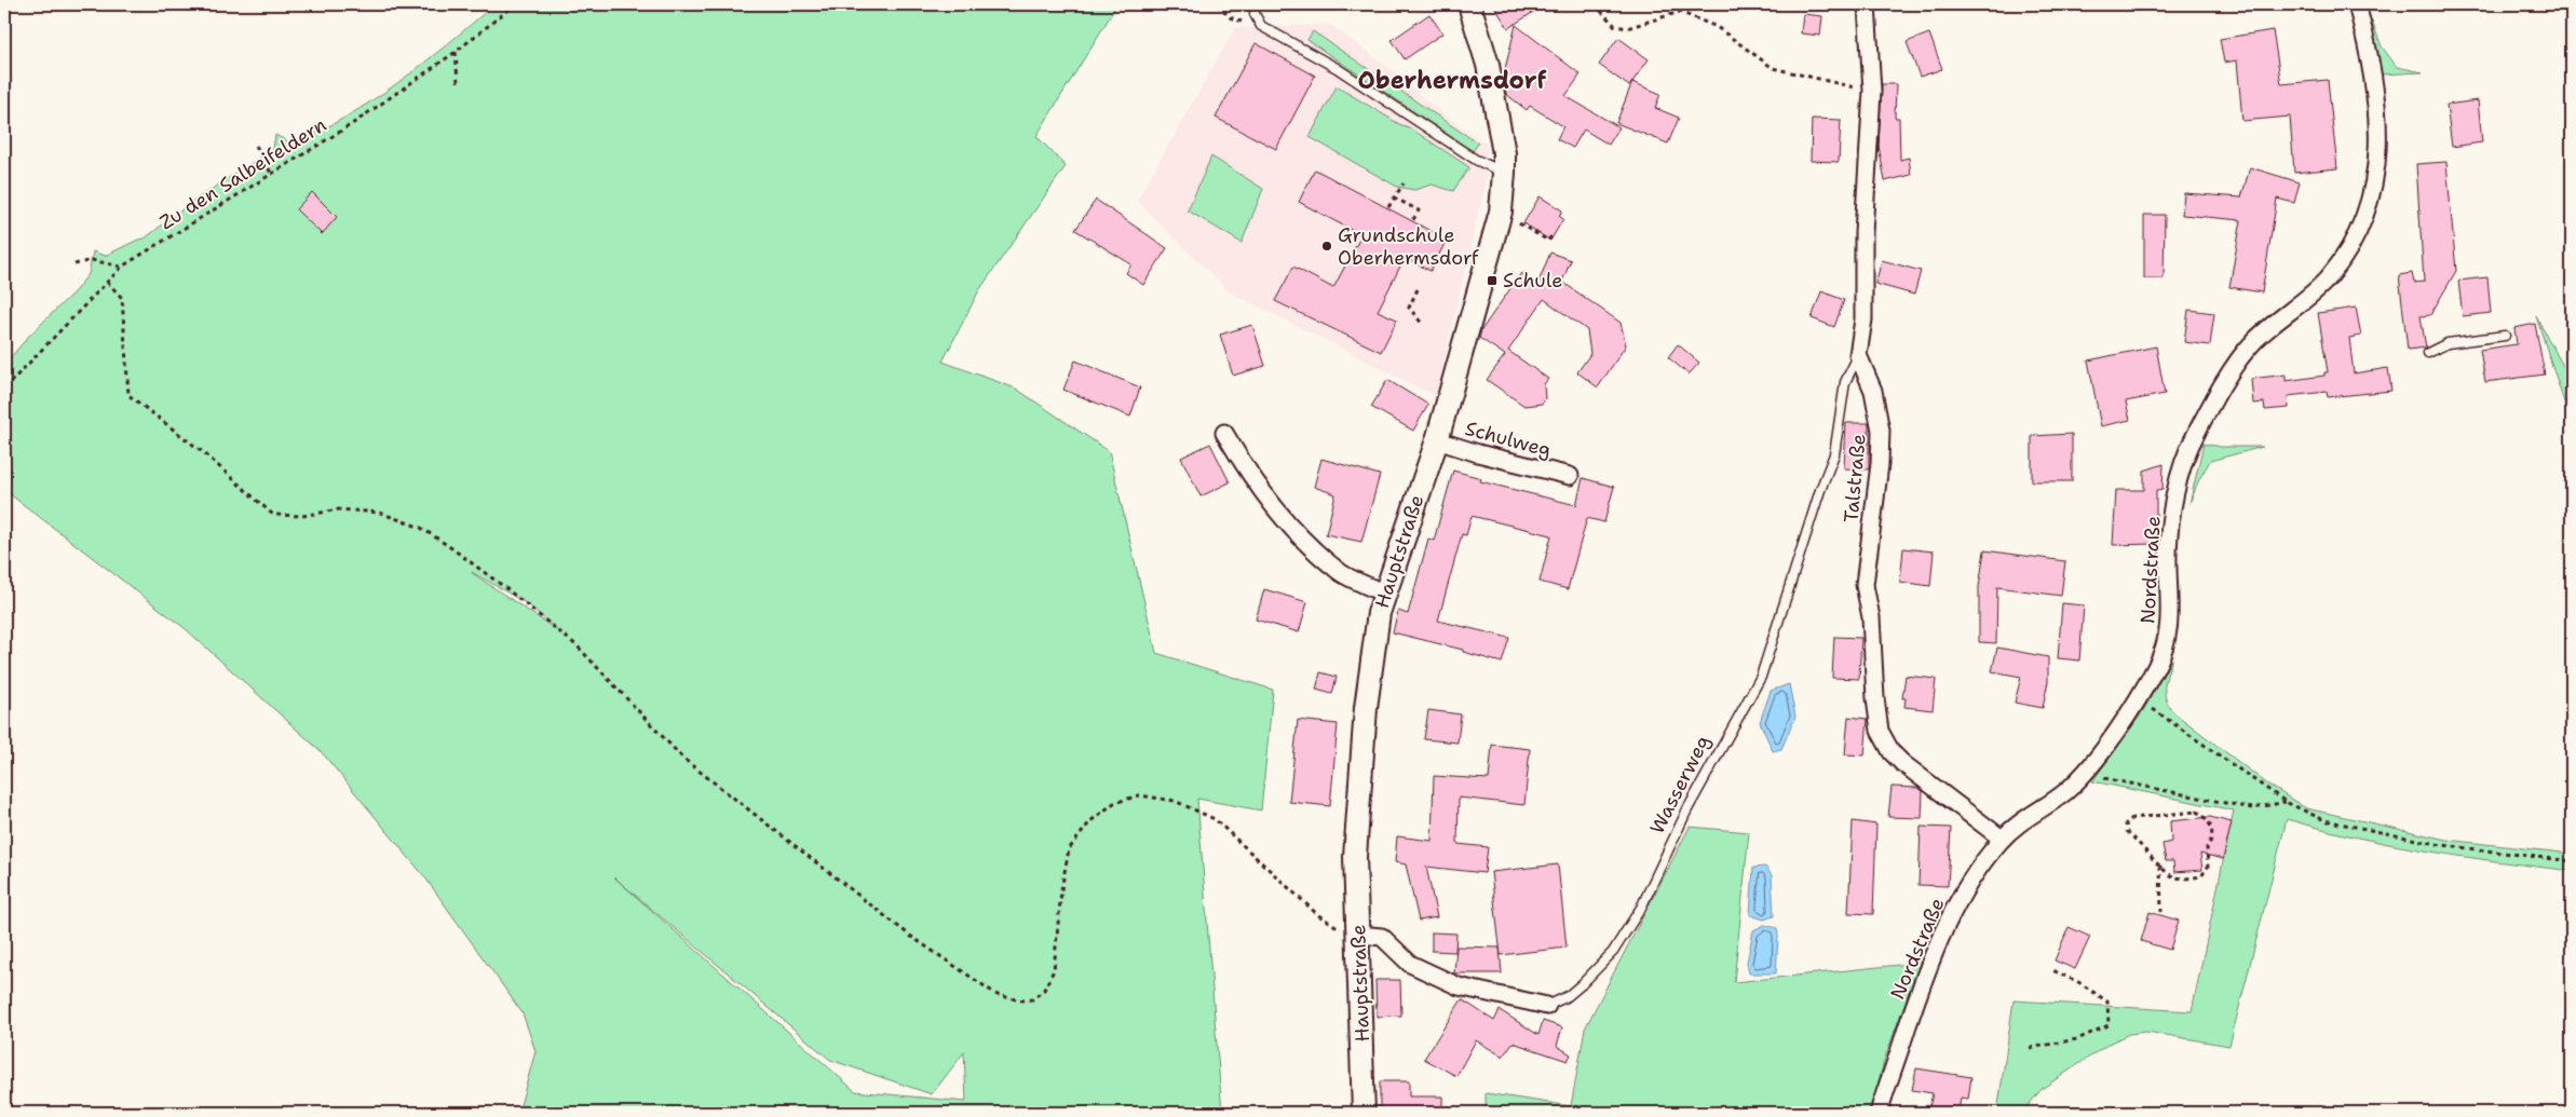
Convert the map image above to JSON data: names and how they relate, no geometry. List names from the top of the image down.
{
  "streets": {
    "street": [
      "Schulweg",
      "Talstraße",
      "Hauptstraße",
      "Nordstraße",
      "Wasserweg"
    ],
    "path": ["Zu den Salbeifeldern"]
  },
  "crossings": [
    ["Schulweg", "Hauptstraße"],
    ["Talstraße", "Nordstraße"],
    ["Talstraße", "Wasserweg"],
    ["Hauptstraße", "Wasserweg"]
  ],
  "districts": ["Oberhermsdorf"],
  "places": {
    "other": ["Grundschule Oberhermsdorf"],
    "transit": ["Schule"]
  }
}
